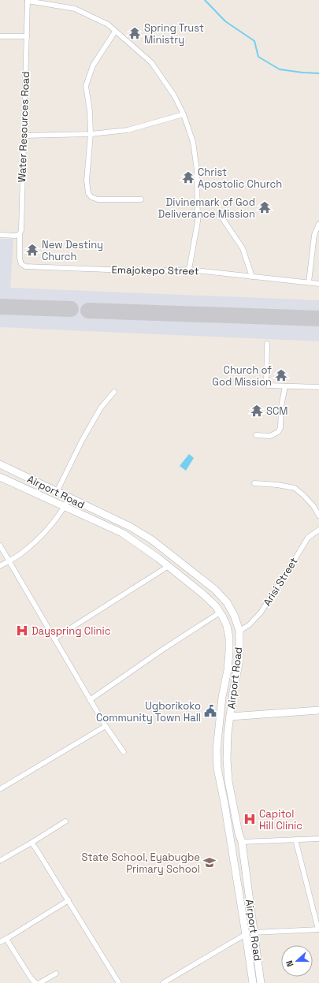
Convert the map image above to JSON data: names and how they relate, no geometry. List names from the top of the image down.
{
  "streets": {
    "main road": ["Airport Road"],
    "street": ["Water Resources Road", "Emajokepo Street", "Arisi Street"]
  },
  "crossings": [
    ["Water Resources Road", "Emajokepo Street"],
    ["Airport Road", "Arisi Street"]
  ],
  "places": {
    "temple": [
      "Spring Trust Ministry",
      "Christ Apostolic Church",
      "Divinemark of God Deliverance Mission",
      "New Destiny Church",
      "Church of God Mission",
      "SCM"
    ],
    "hospital": ["Dayspring Clinic", "Capitol Hill Clinic"],
    "public building": ["Ugborikoko Community Town Hall"],
    "school or university": ["State School, Eyabugbe Primary School"]
  },
  "north": "left"
}
